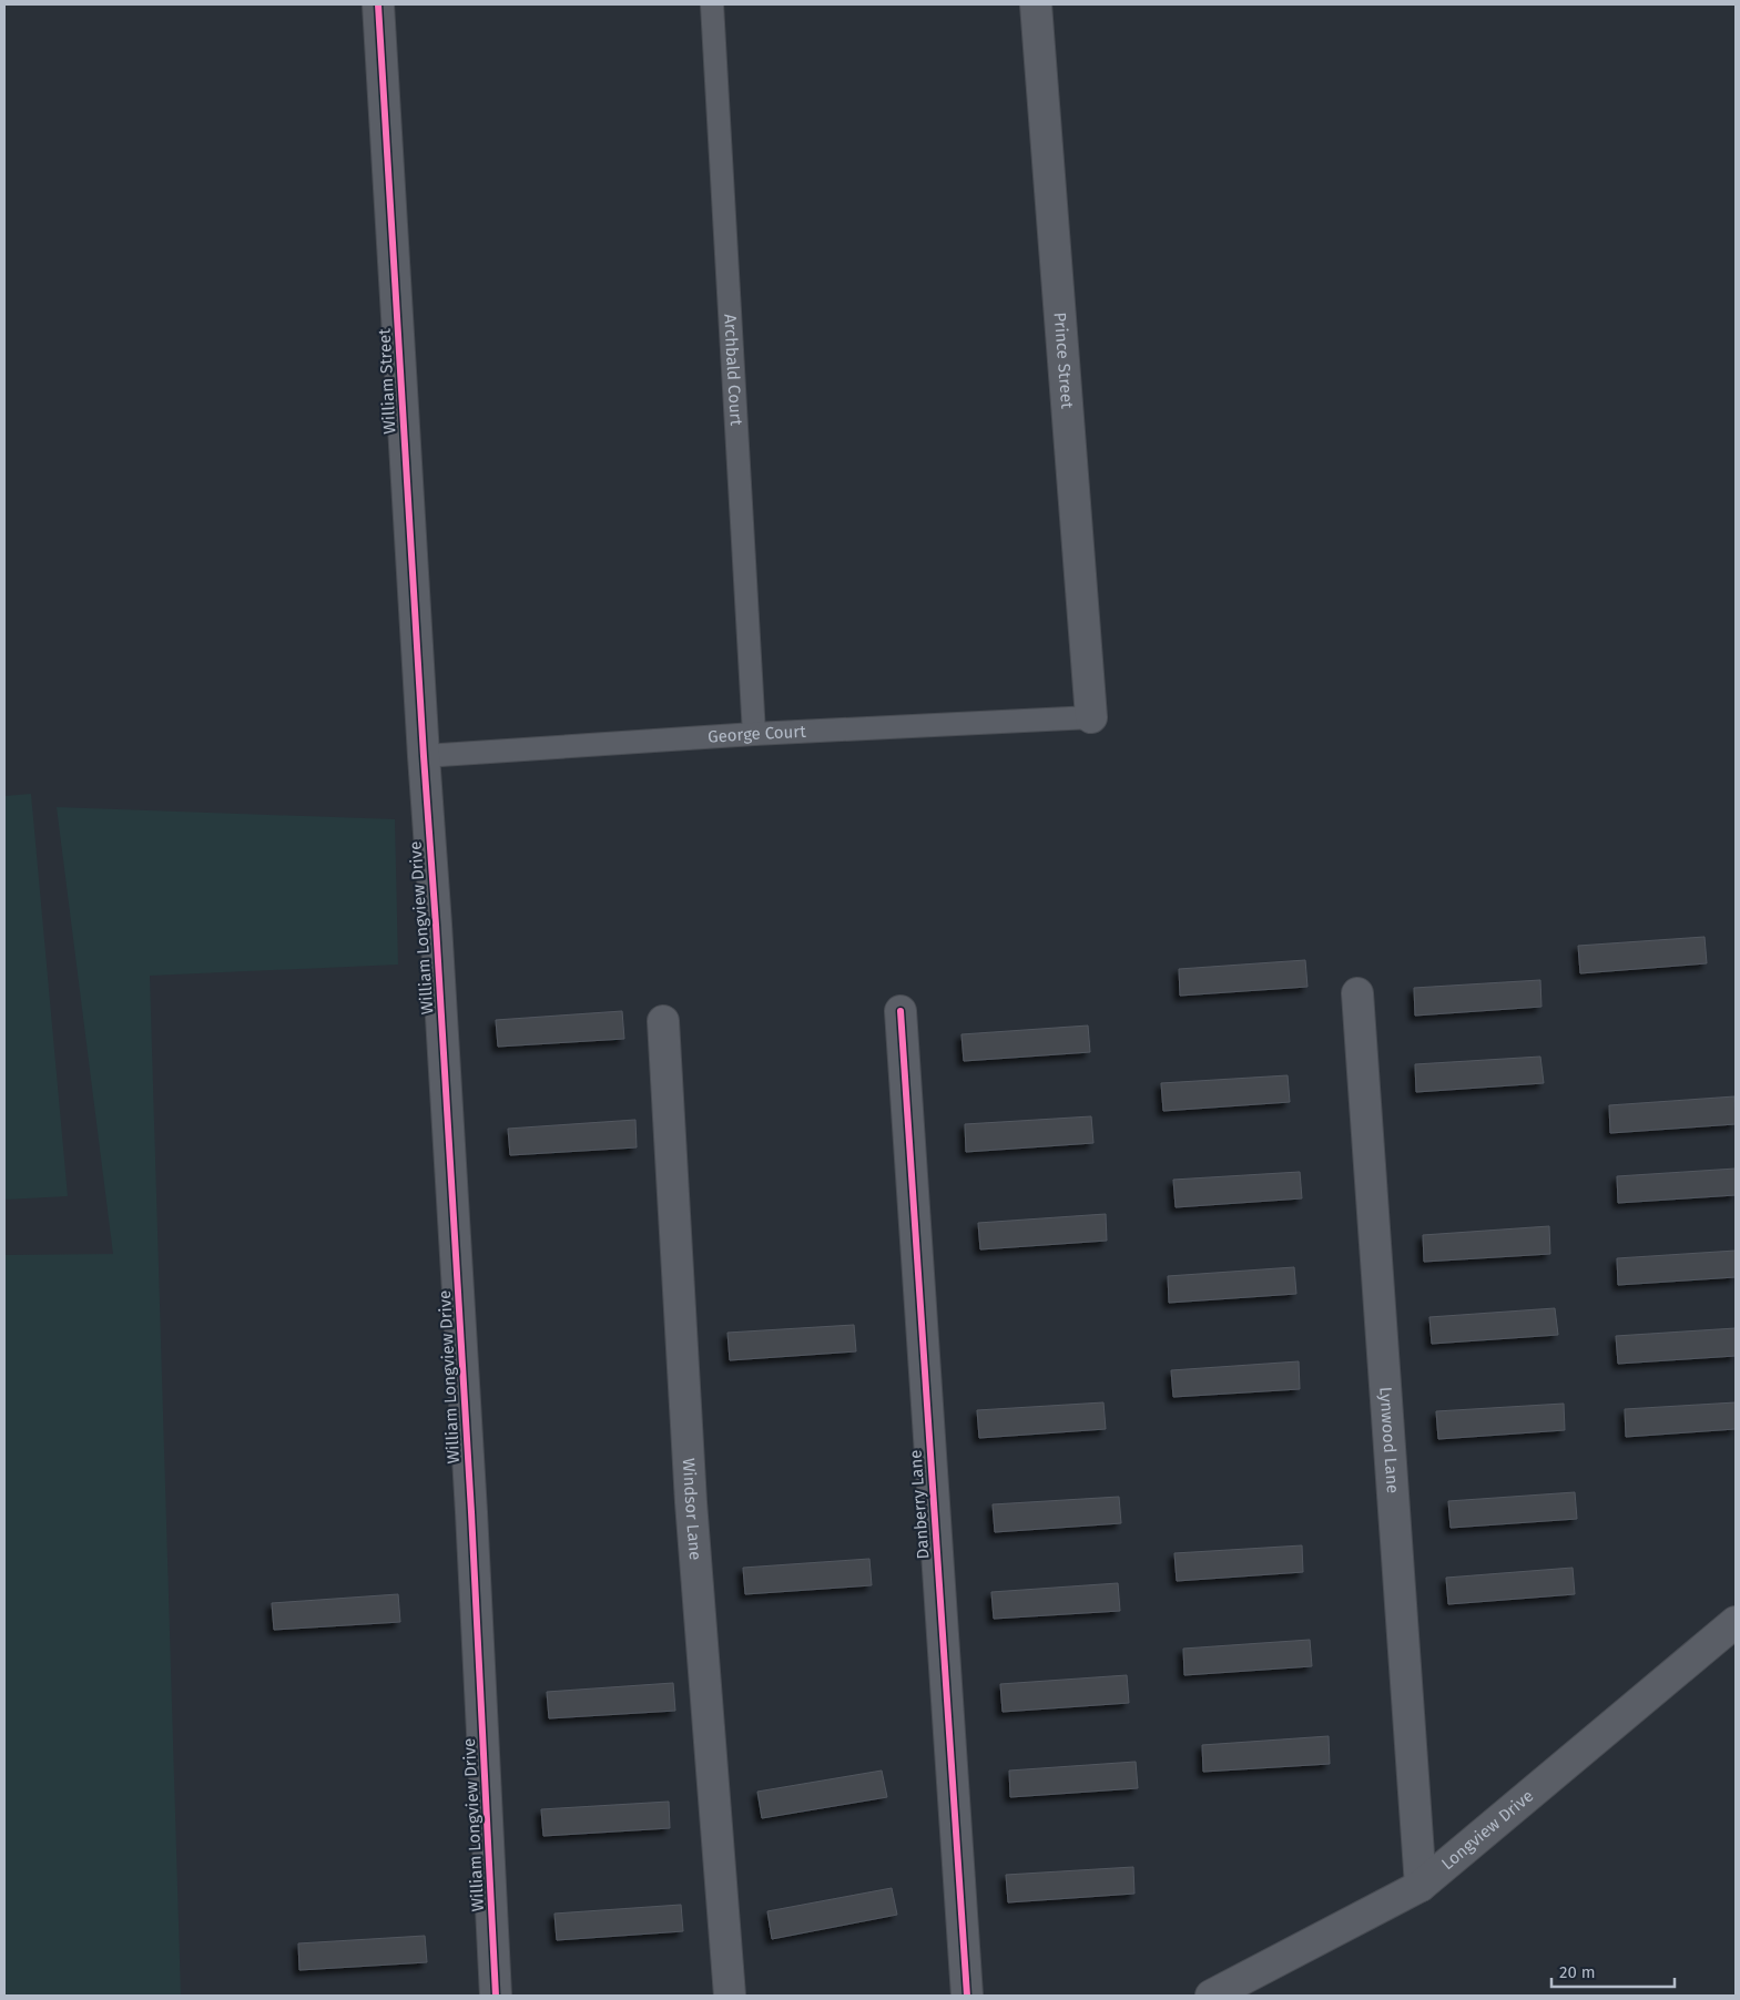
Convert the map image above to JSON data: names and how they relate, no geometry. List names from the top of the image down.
{
  "streets": {
    "street": [
      "Prince Street",
      "William Street",
      "William Longview Drive",
      "Lynwood Lane",
      "Danberry Lane",
      "Windsor Lane",
      "Longview Drive"
    ],
    "lane": ["Archbald Court", "George Court"]
  },
  "crossings": [
    ["Prince Street", "George Court"],
    ["Archbald Court", "George Court"],
    ["William Street", "George Court"],
    ["William Street", "William Longview Drive"],
    ["George Court", "William Longview Drive"],
    ["Lynwood Lane", "Longview Drive"]
  ],
  "scale_bar": "20 m"
}
